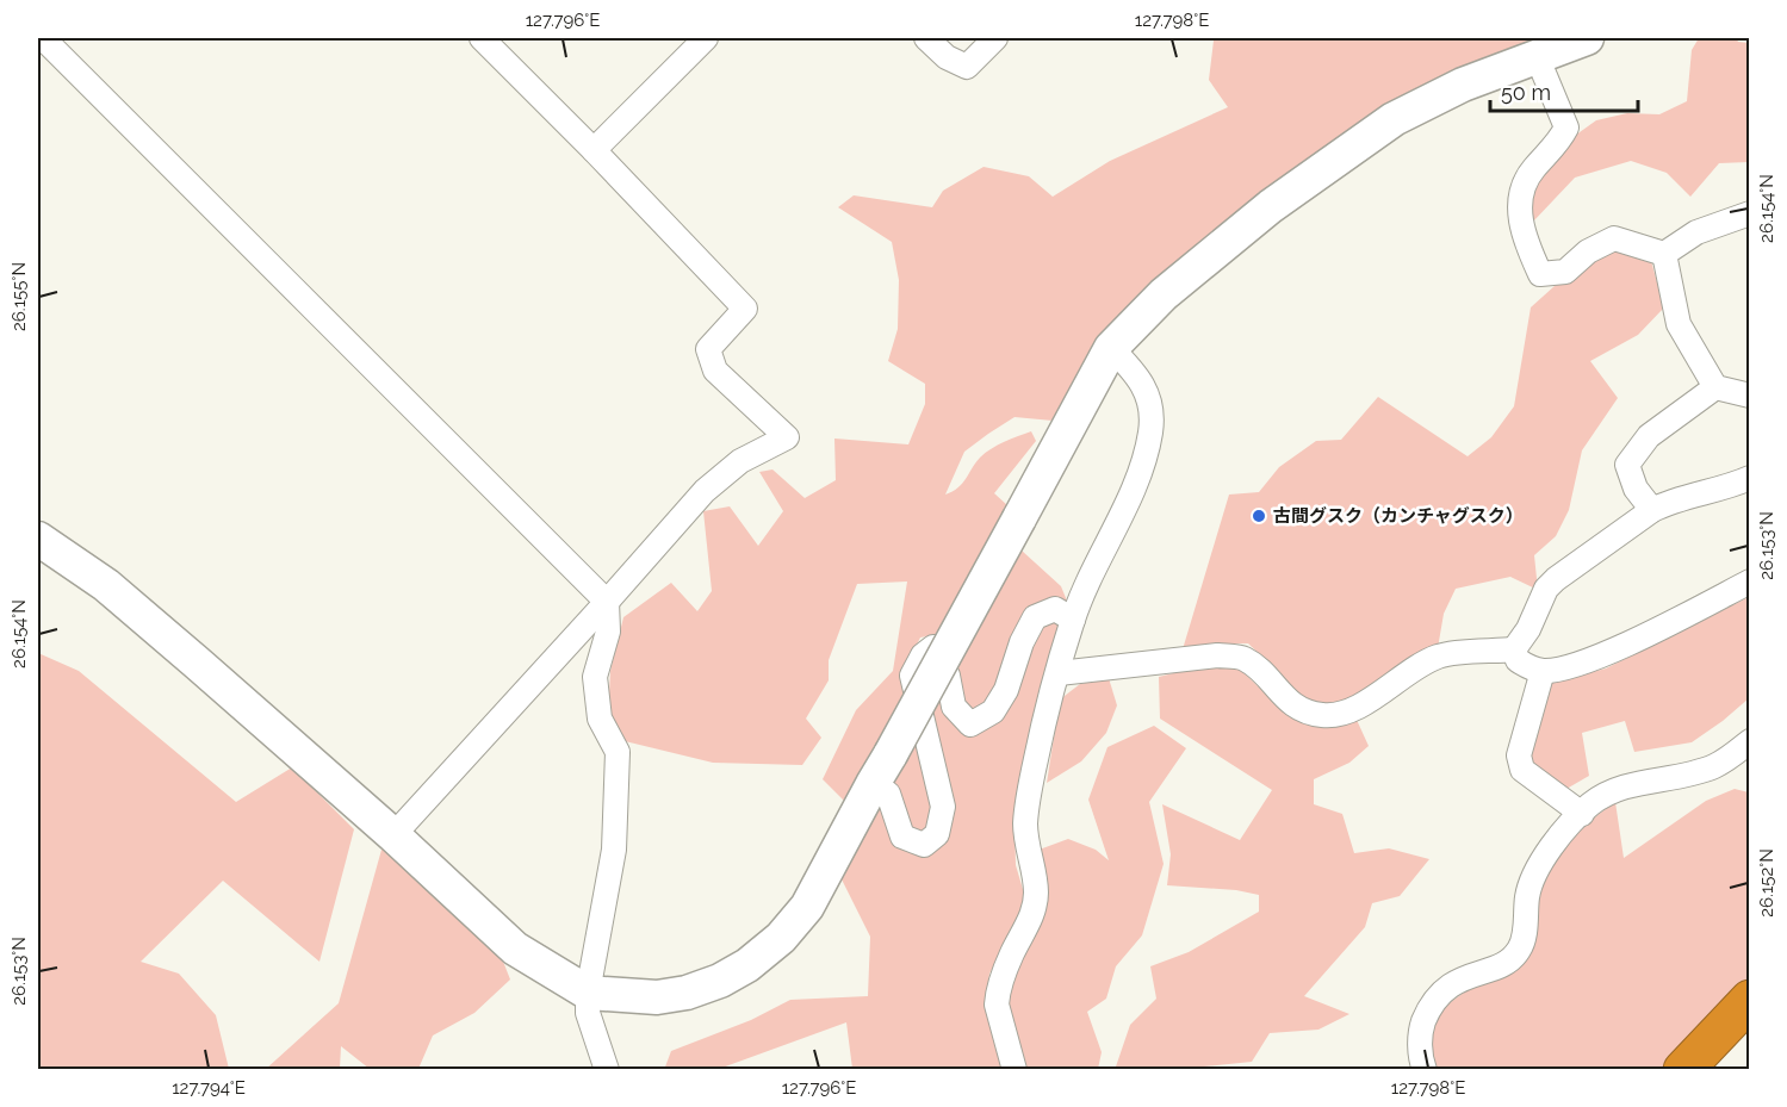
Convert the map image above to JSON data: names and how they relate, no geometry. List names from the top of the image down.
{
  "places": ["古間グスク（カンチャグスク）"],
  "scale_bar": "50 m",
  "coordinates": [
    "127.796°E",
    "127.798°E",
    "26.154°N",
    "26.155°N",
    "26.153°N",
    "26.152°N",
    "127.794°E"
  ]
}
